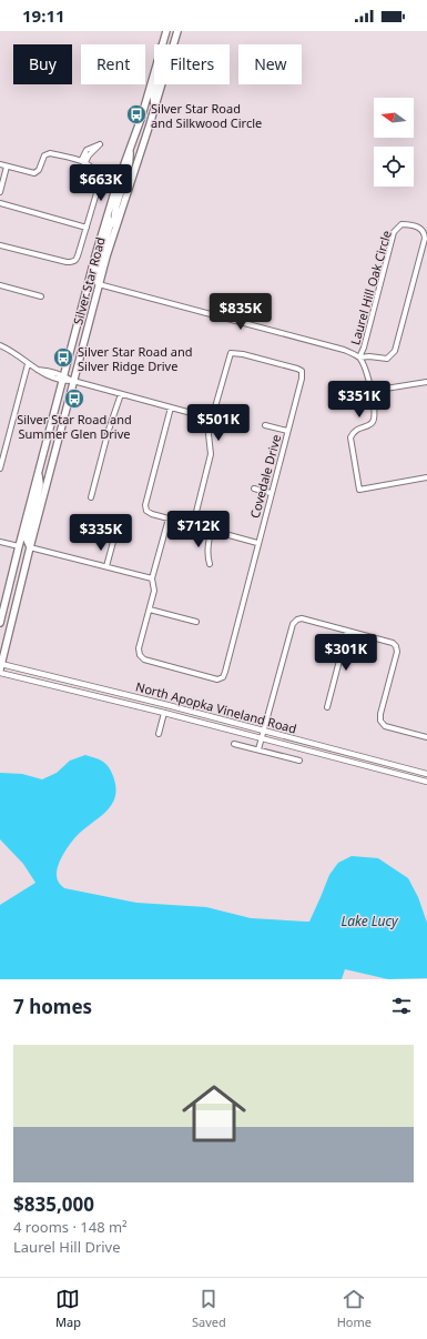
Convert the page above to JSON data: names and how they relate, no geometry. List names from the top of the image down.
{
  "streets": {
    "main road": ["Silver Star Road"],
    "street": ["Laurel Hill Oak Circle", "Covedale Drive", "North Apopka Vineland Road"]
  },
  "crossings": [
    ["Silver Star Road", "North Apopka Vineland Road"]
  ],
  "water": ["Lake Lucy"],
  "places": {
    "bus stop": ["Silver Star Road and Silkwood Circle", "Silver Star Road and Silver Ridge Drive", "Silver Star Road and Summer Glen Drive"]
  },
  "north": "left",
  "page": {
    "status": "19:11",
    "chip": [
      "Buy",
      "Rent",
      "Filters",
      "New"
    ],
    "price": [
      "$663K",
      "$835K",
      "$351K",
      "$501K",
      "$712K",
      "$335K",
      "$301K"
    ],
    "heading": "7 homes",
    "list": [
      {
        "name": "$835,000",
        "note": "4 rooms · 148 m² · Laurel Hill Drive"
      }
    ],
    "tabs": ["Map", "Saved", "Home"]
  }
}
